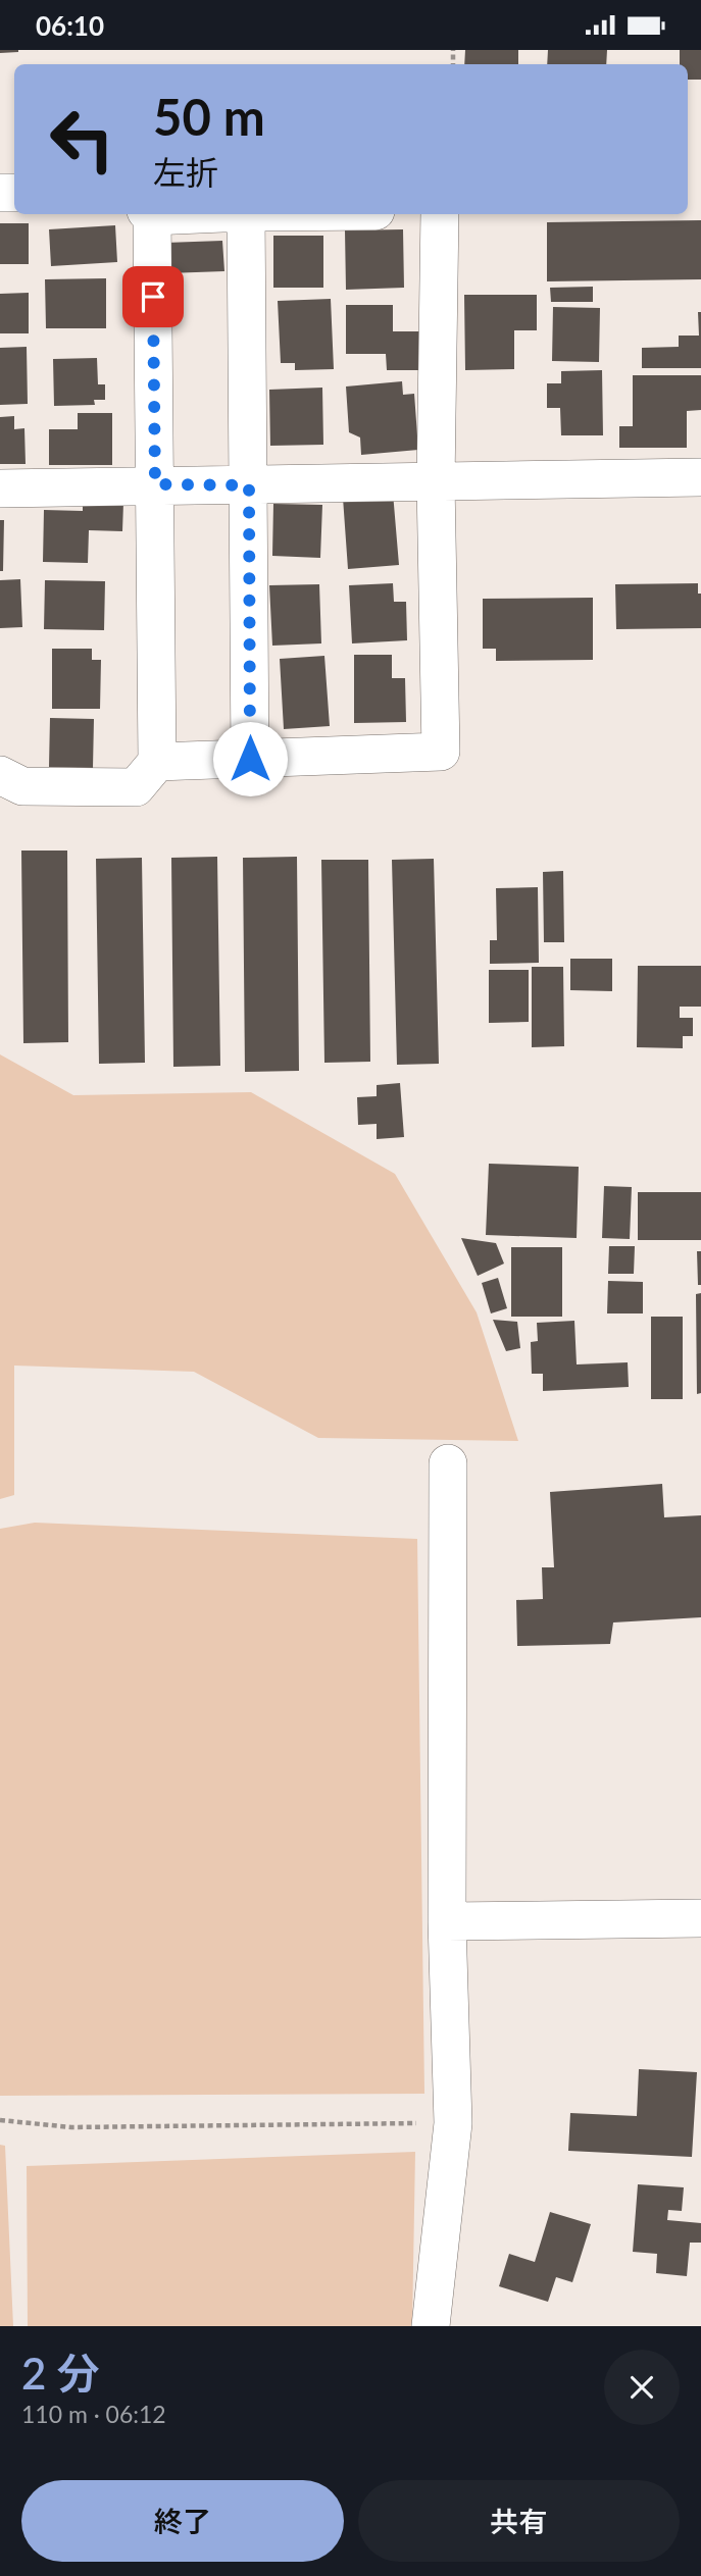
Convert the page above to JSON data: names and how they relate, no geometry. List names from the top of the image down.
{
  "page": {
    "status": "06:10",
    "turn": ["50 m", "左折"],
    "heading": ["2 分", "110 m · 06:12"],
    "buttons": ["終了", "共有"]
  }
}
